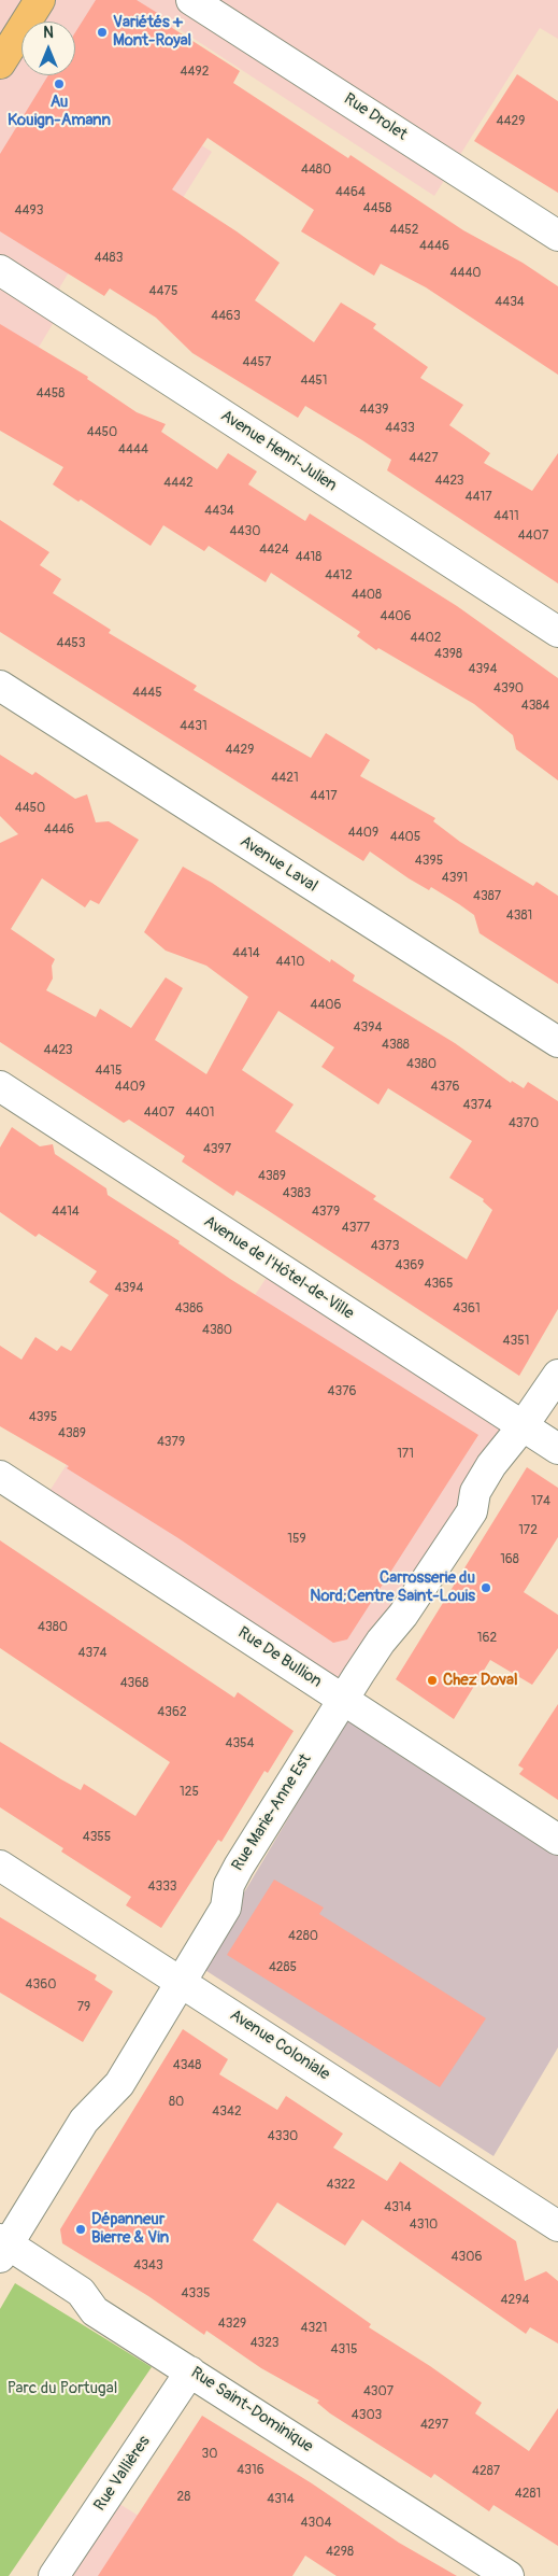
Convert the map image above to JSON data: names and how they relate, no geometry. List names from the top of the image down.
{
  "streets": {
    "street": [
      "Rue Drolet",
      "Avenue Henri-Julien",
      "Avenue Laval",
      "Avenue de l'Hôtel-de-Ville",
      "Rue De Bullion",
      "Rue Marie-Anne Est",
      "Avenue Coloniale",
      "Rue Saint-Dominique",
      "Rue Vallières"
    ]
  },
  "crossings": [
    ["Avenue de l'Hôtel-de-Ville", "Rue Marie-Anne Est"],
    ["Rue De Bullion", "Rue Marie-Anne Est"],
    ["Rue Marie-Anne Est", "Avenue Coloniale"],
    ["Rue Marie-Anne Est", "Rue Saint-Dominique"],
    ["Rue Saint-Dominique", "Rue Vallières"]
  ],
  "parks": ["Parc du Portugal"],
  "places": [
    "Variétés + Mont-Royal",
    "Au Kouign-Amann",
    "Carrosserie du Nord;Centre Saint-Louis",
    "Chez Doval",
    "Dépanneur Bierre & Vin"
  ],
  "house_numbers": [
    "4492",
    "4429",
    "4480",
    "4464",
    "4458",
    "4493",
    "4452",
    "4446",
    "4483",
    "4440",
    "4475",
    "4434",
    "4463",
    "4457",
    "4451",
    "4458",
    "4439",
    "4433",
    "4450",
    "4444",
    "4427",
    "4423",
    "4442",
    "4417",
    "4434",
    "4411",
    "4430",
    "4407",
    "4424",
    "4418",
    "4412",
    "4408",
    "4406",
    "4402",
    "4453",
    "4398",
    "4394",
    "4390",
    "4445",
    "4384",
    "4431",
    "4429",
    "4421",
    "4417",
    "4450",
    "4446",
    "4409",
    "4405",
    "4395",
    "4391",
    "4387",
    "4381",
    "4414",
    "4410",
    "4406",
    "4394",
    "4388",
    "4423",
    "4380",
    "4415",
    "4409",
    "4376",
    "4374",
    "4407",
    "4401",
    "4370",
    "4397",
    "4389",
    "4383",
    "4414",
    "4379",
    "4377",
    "4373",
    "4369",
    "4365",
    "4394",
    "4386",
    "4361",
    "4380",
    "4351",
    "4376",
    "4395",
    "4389",
    "4379",
    "171",
    "174",
    "172",
    "159",
    "168",
    "4380",
    "162",
    "4374",
    "4368",
    "4362",
    "4354",
    "125",
    "4355",
    "4333",
    "4280",
    "4285",
    "4360",
    "79",
    "4348",
    "80",
    "4342",
    "4330",
    "4322",
    "4314",
    "4310",
    "4306",
    "4343",
    "4335",
    "4294",
    "4329",
    "4321",
    "4323",
    "4315",
    "4307",
    "4303",
    "4297",
    "30",
    "4316",
    "4287",
    "4281",
    "28",
    "4314",
    "4304",
    "4298"
  ],
  "north": "top"
}
